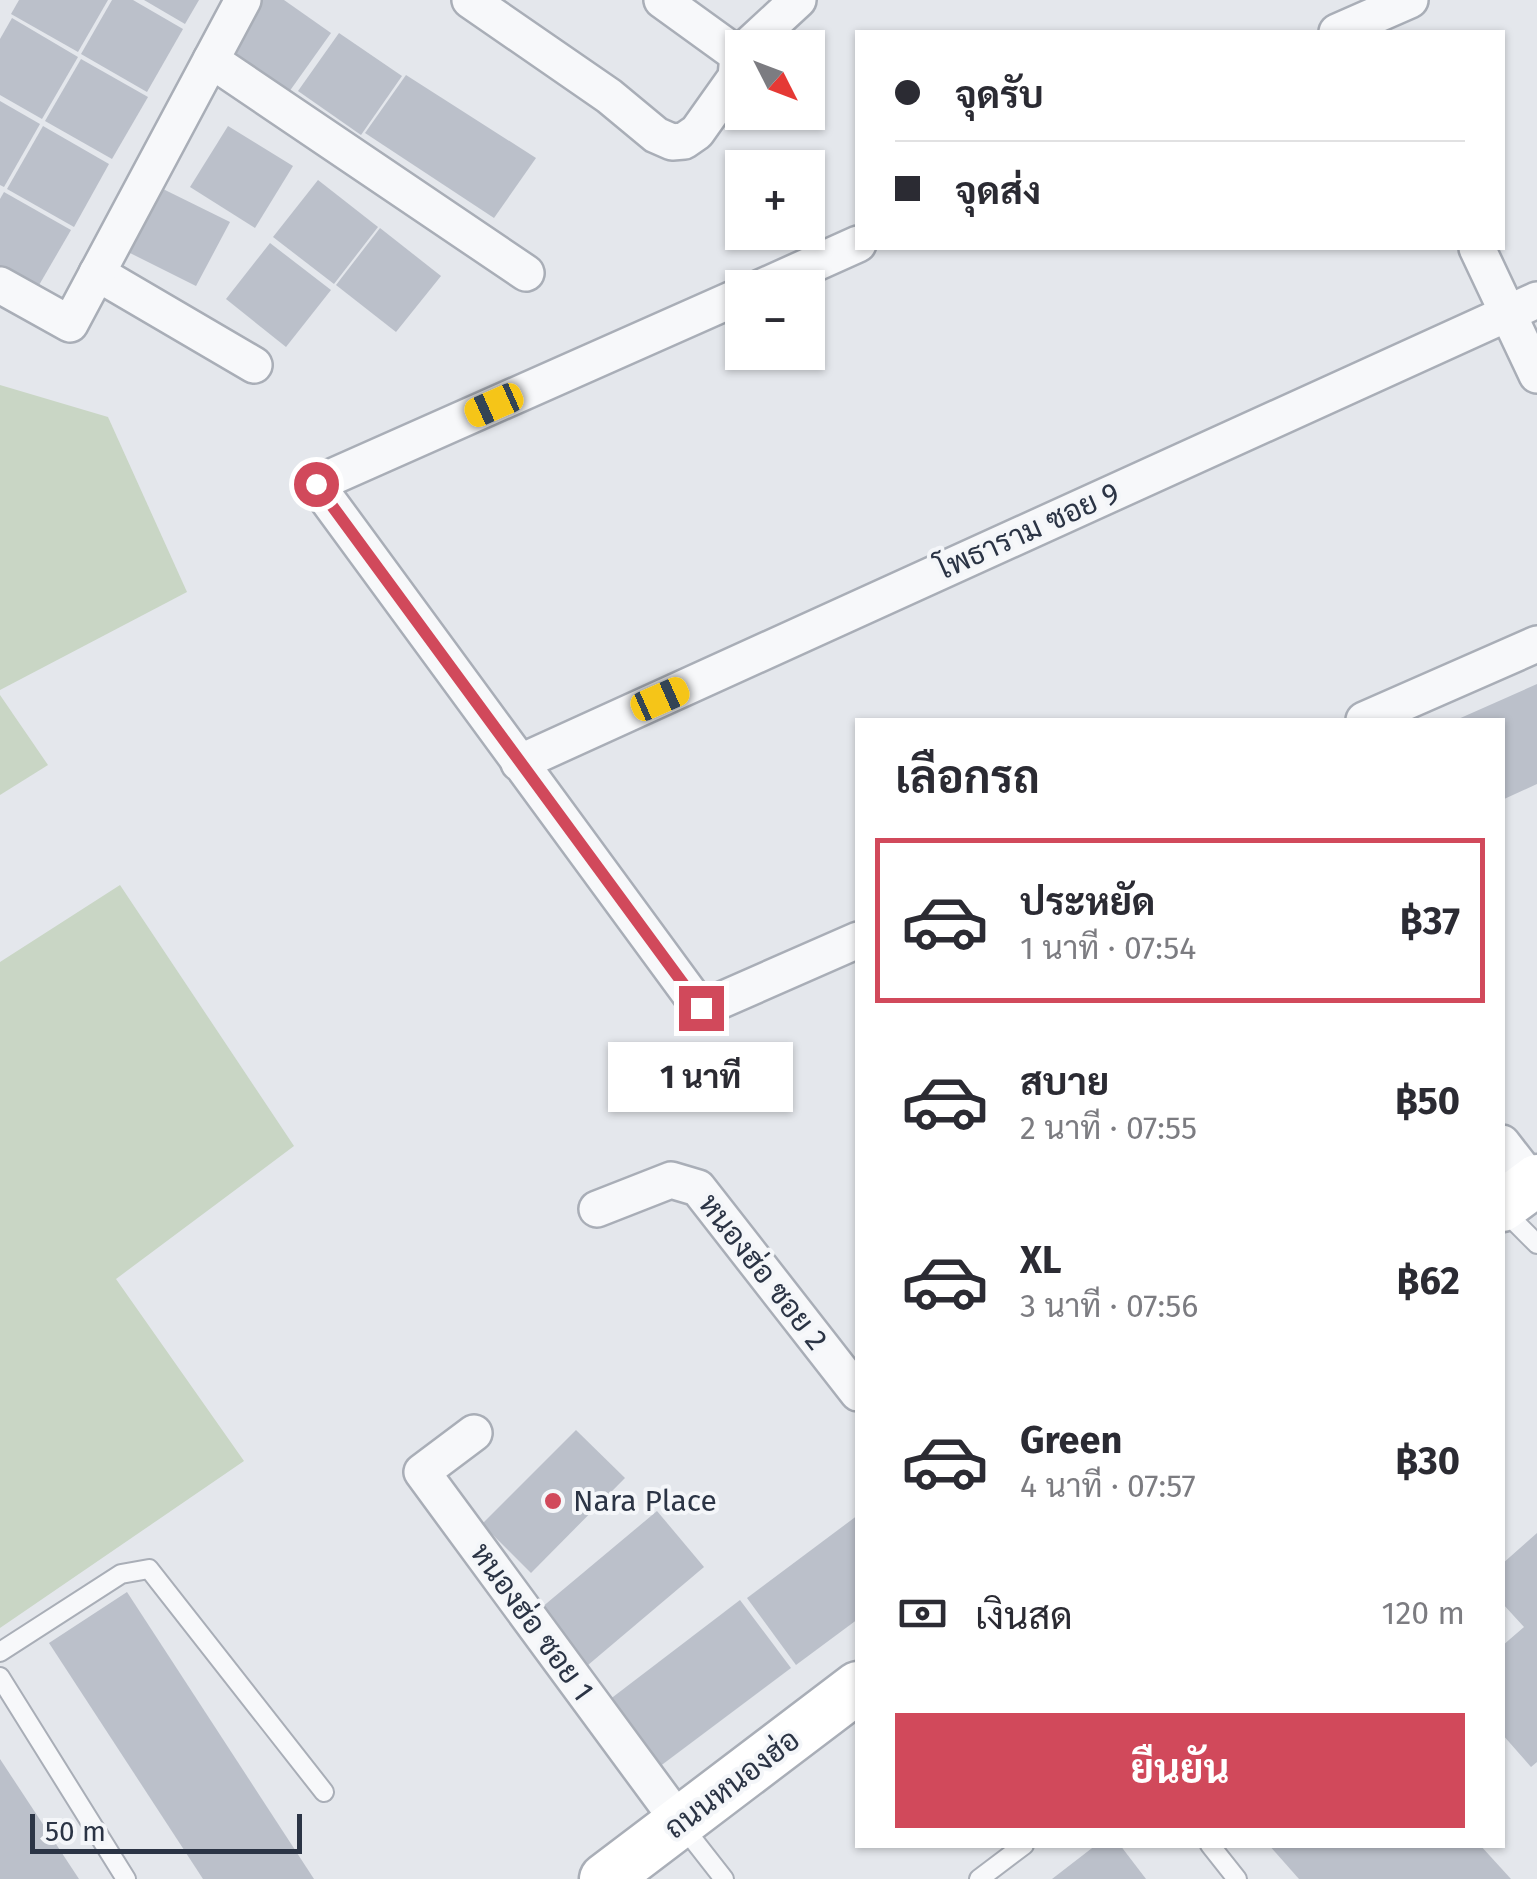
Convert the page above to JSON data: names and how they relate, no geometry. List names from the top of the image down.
{
  "streets": {
    "main road": ["ถนนหนองฮ่อ"],
    "street": ["โพธาราม ซอย 9", "หนองฮ่อ ซอย 2", "หนองฮ่อ ซอย 1"]
  },
  "crossings": [
    ["หนองฮ่อ ซอย 1", "ถนนหนองฮ่อ"]
  ],
  "places": ["Nara Place"],
  "scale_bar": "50 m",
  "north": "bottom right",
  "page": {
    "map_buttons": ["+", "−"],
    "banner": ["จุดรับ", "จุดส่ง"],
    "heading": "เลือกรถ",
    "list": [
      {
        "name": "ประหยัด",
        "note": "1 นาที · 07:54",
        "value": "฿37"
      },
      {
        "name": "สบาย",
        "note": "2 นาที · 07:55",
        "value": "฿50"
      },
      {
        "name": "XL",
        "note": "3 นาที · 07:56",
        "value": "฿62"
      },
      {
        "name": "Green",
        "note": "4 นาที · 07:57",
        "value": "฿30"
      }
    ],
    "bubble": "1 นาที",
    "pay": ["เงินสด", "120 m"],
    "buttons": "ยืนยัน",
    "scale": "50 m"
  }
}
